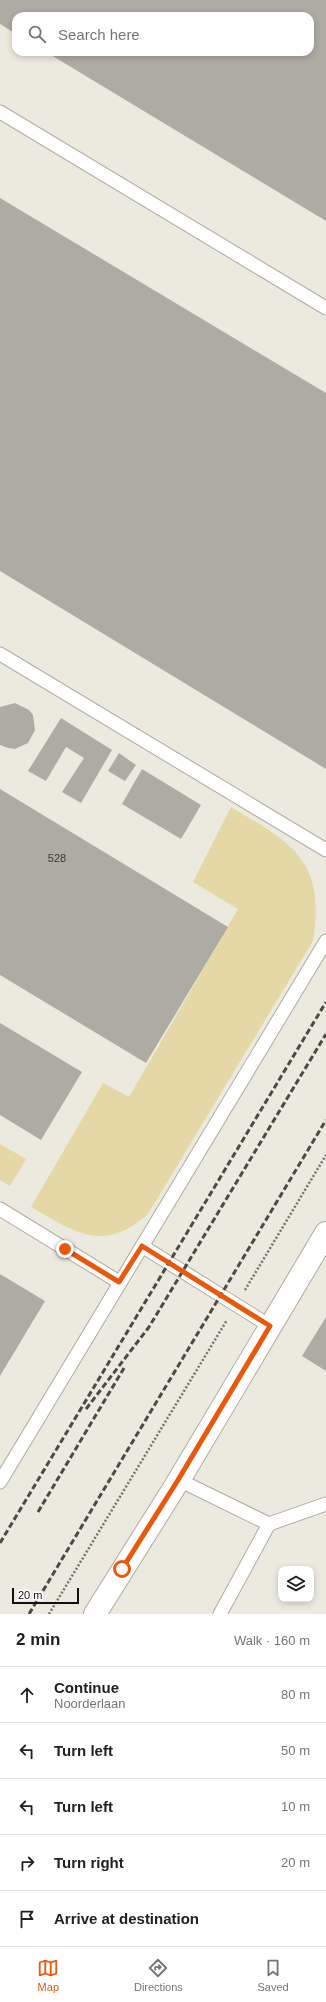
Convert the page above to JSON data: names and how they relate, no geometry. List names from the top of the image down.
{
  "house_numbers": ["528"],
  "scale_bar": "20 m",
  "page": {
    "search": "Search here",
    "scale": "20 m",
    "heading": ["2 min", "Walk · 160 m"],
    "list": [
      ["Continue", "Noorderlaan", "80 m"],
      ["Turn left", "50 m"],
      ["Turn left", "10 m"],
      ["Turn right", "20 m"],
      "Arrive at destination"
    ],
    "nav": ["Map", "Directions", "Saved"]
  }
}
